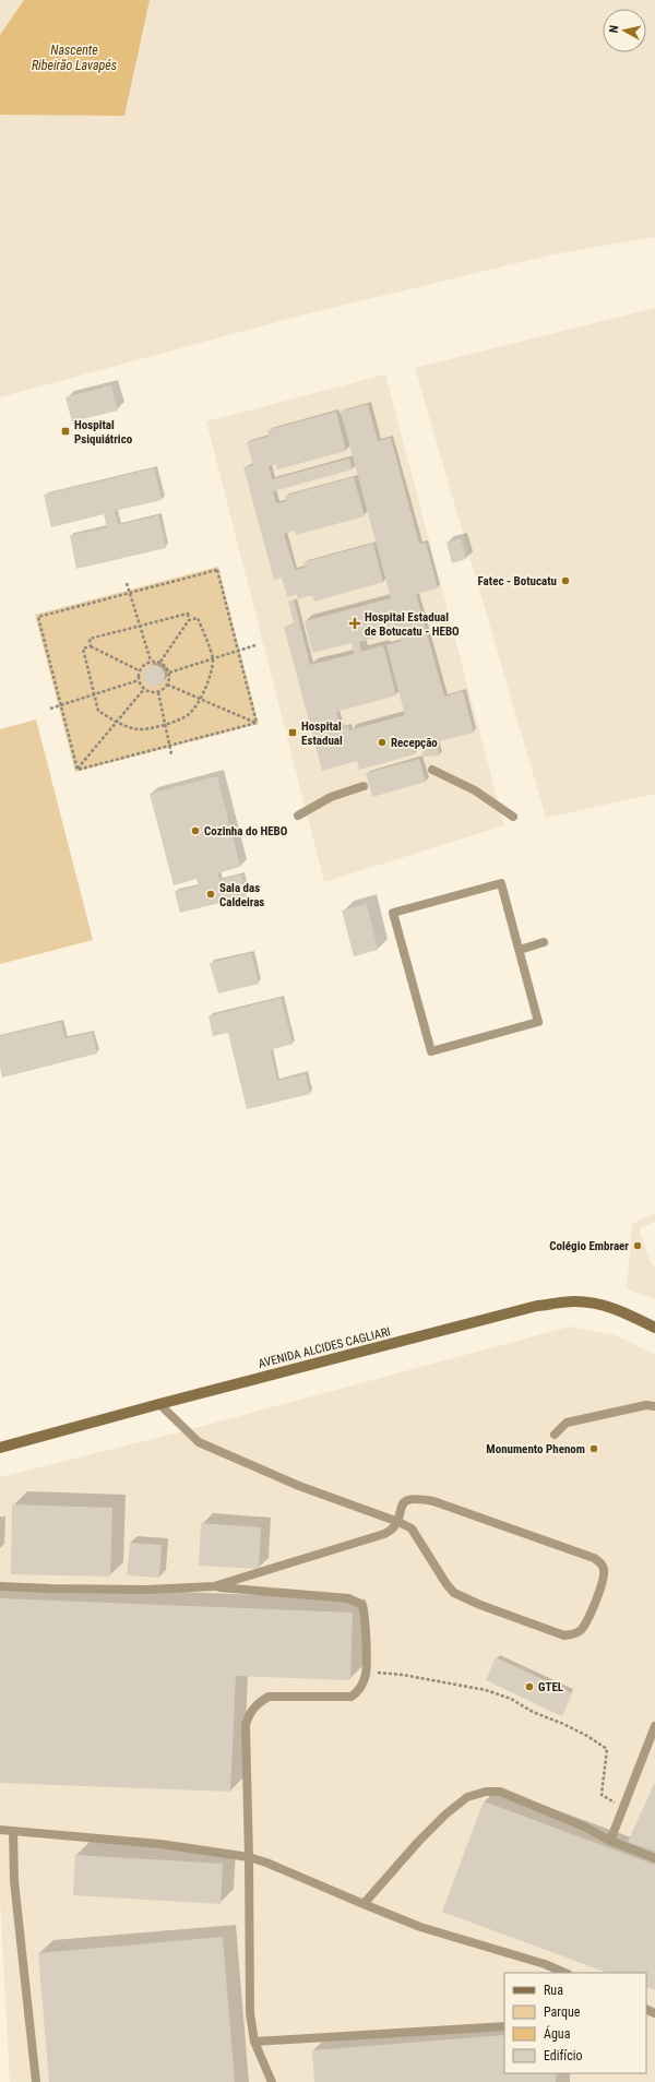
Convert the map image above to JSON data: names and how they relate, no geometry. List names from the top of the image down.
{
  "streets": {
    "main road": ["AVENIDA ALCIDES CAGLIARI"]
  },
  "water": ["Nascente Ribeirão Lavapés"],
  "places": {
    "transit": ["Hospital Psiquiátrico", "Hospital Estadual"],
    "other": [
      "Fatec - Botucatu",
      "Recepção",
      "Cozinha do HEBO",
      "Sala das Caldeiras",
      "Colégio Embraer",
      "Monumento Phenom",
      "GTEL"
    ],
    "health": ["Hospital Estadual de Botucatu - HEBO"]
  },
  "legend": [
    "Rua",
    "Parque",
    "Água",
    "Edifício"
  ],
  "north": "left"
}
